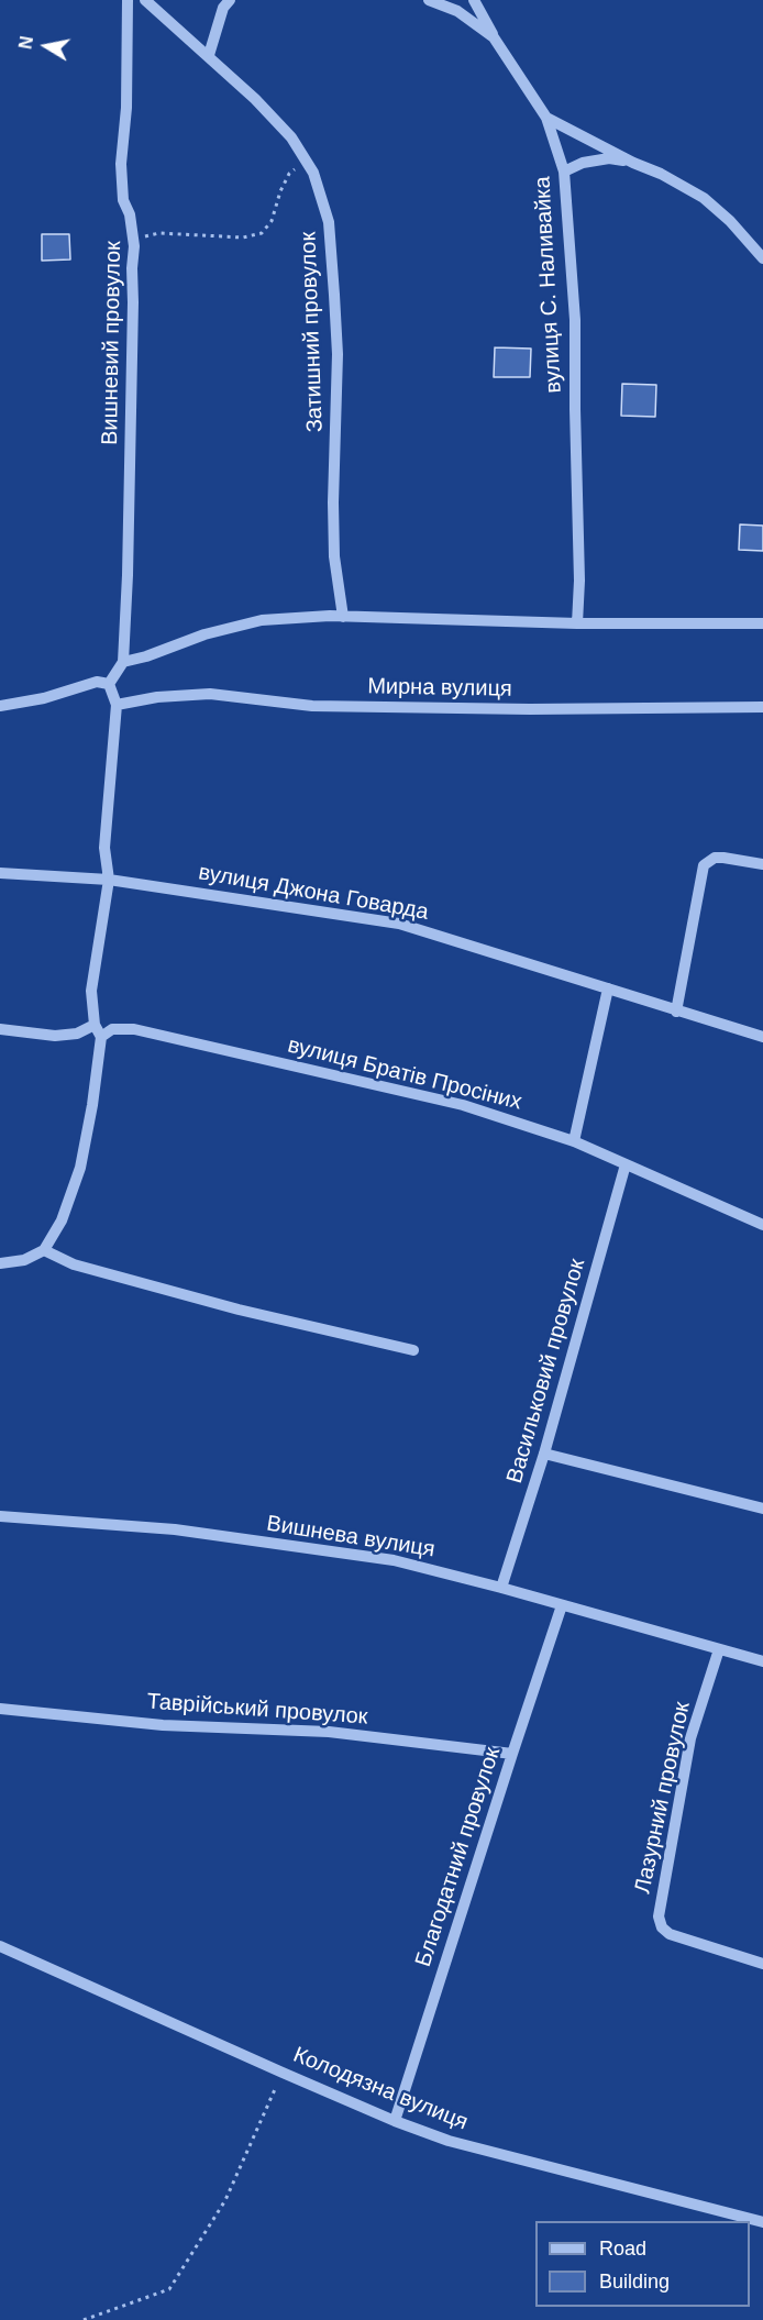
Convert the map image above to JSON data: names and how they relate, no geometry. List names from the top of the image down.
{
  "streets": {
    "street": [
      "вулиця С. Наливайка",
      "Затишний провулок",
      "Вишневий провулок",
      "Мирна вулиця",
      "вулиця Джона Говарда",
      "вулиця Братів Просіних",
      "Васильковий провулок",
      "Вишнева вулиця",
      "Таврійський провулок",
      "Лазурний провулок",
      "Благодатний провулок",
      "Колодязна вулиця"
    ]
  },
  "crossings": [
    ["вулиця Братів Просіних", "Васильковий провулок"],
    ["Васильковий провулок", "Вишнева вулиця"],
    ["Вишнева вулиця", "Лазурний провулок"],
    ["Вишнева вулиця", "Благодатний провулок"],
    ["Таврійський провулок", "Благодатний провулок"],
    ["Благодатний провулок", "Колодязна вулиця"]
  ],
  "legend": ["Road", "Building"],
  "north": "left"
}
